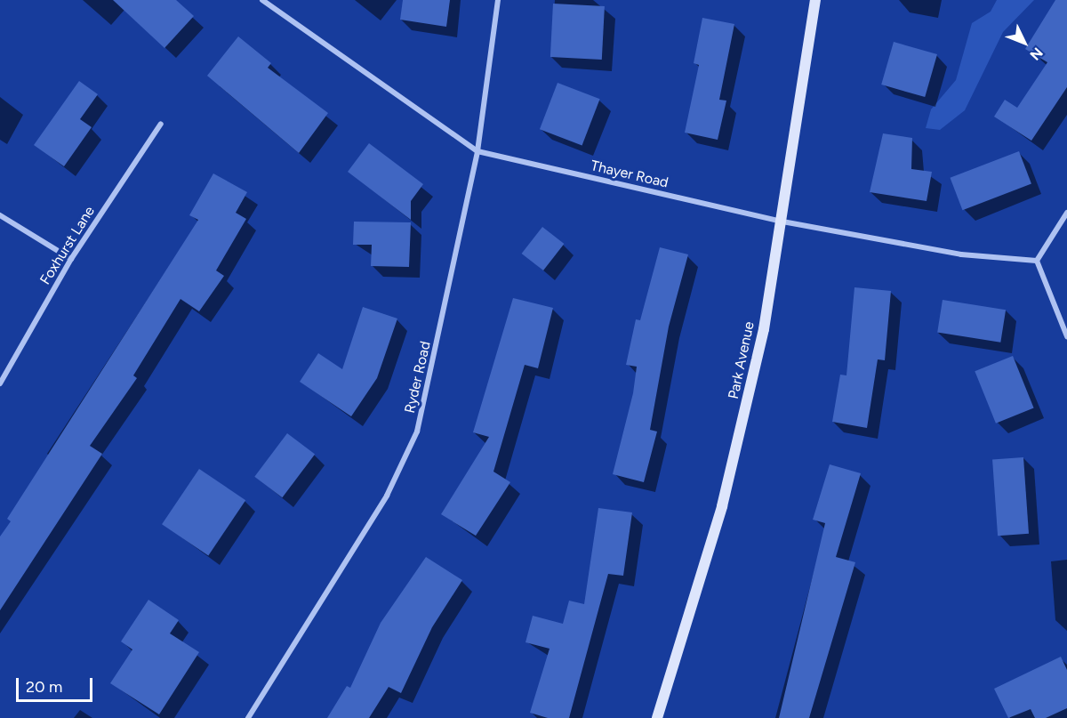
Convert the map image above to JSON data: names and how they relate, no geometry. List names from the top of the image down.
{
  "streets": {
    "street": [
      "Thayer Road",
      "Foxhurst Lane",
      "Park Avenue",
      "Ryder Road"
    ]
  },
  "crossings": [
    ["Thayer Road", "Park Avenue"],
    ["Thayer Road", "Ryder Road"]
  ],
  "scale_bar": "20 m",
  "north": "bottom right"
}
